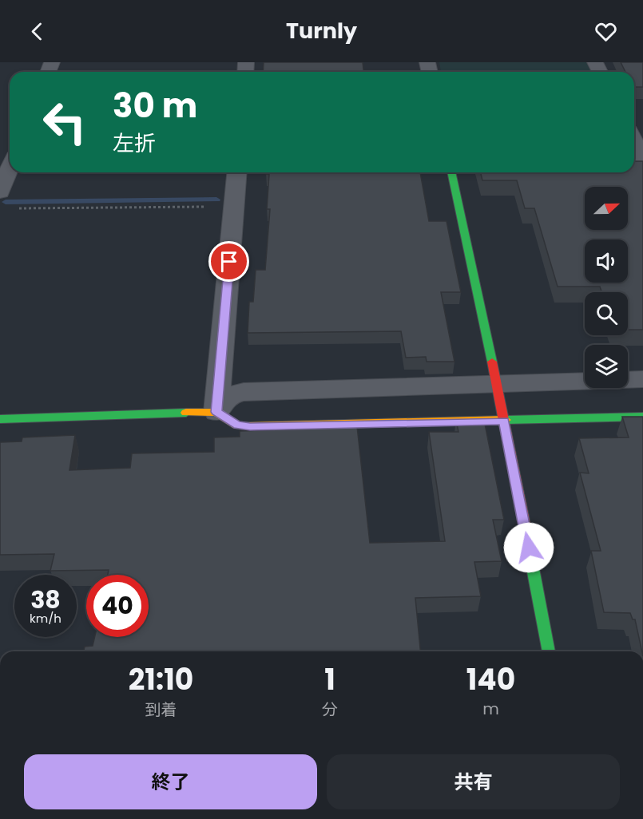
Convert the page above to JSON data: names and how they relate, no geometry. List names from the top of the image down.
{
  "north": "right",
  "page": {
    "header": "Turnly",
    "turn": ["30 m", "左折"],
    "speed": "38 km/h",
    "limit": "40",
    "eta": [
      "21:10",
      "到着",
      "1",
      "分",
      "140",
      "m"
    ],
    "buttons": ["終了", "共有"]
  }
}
